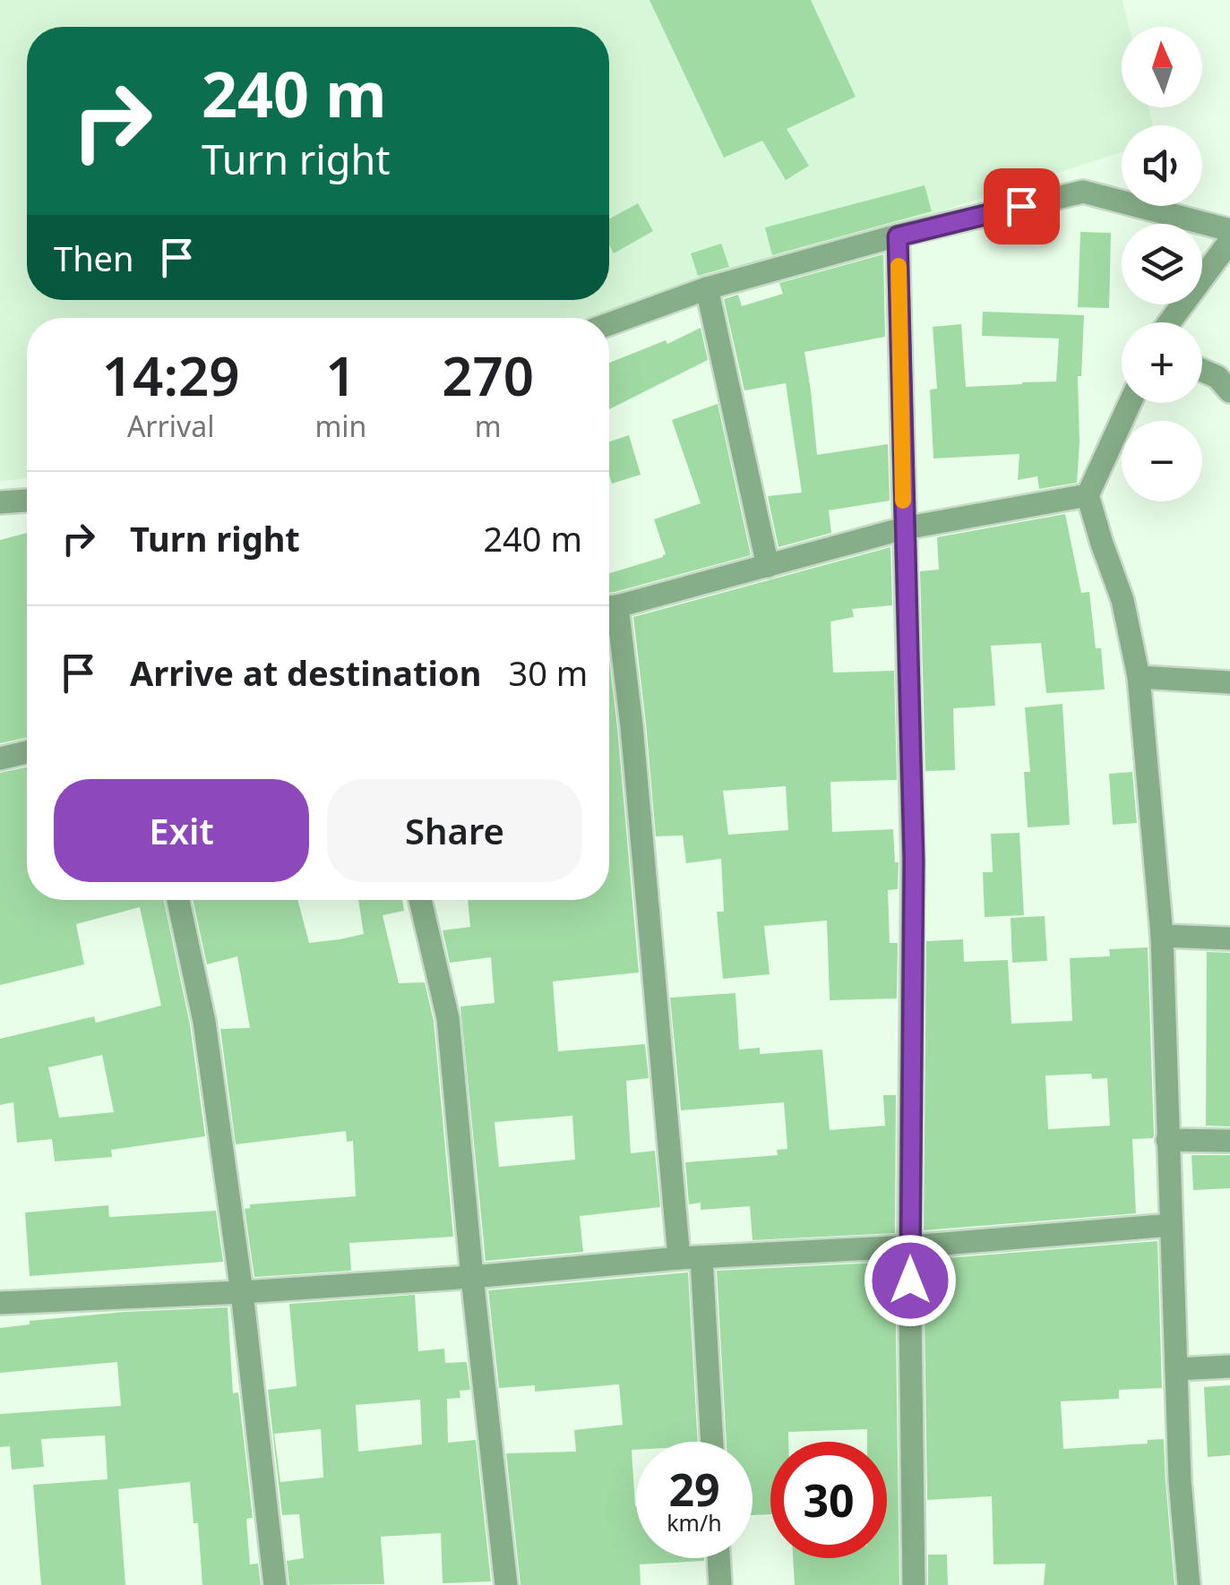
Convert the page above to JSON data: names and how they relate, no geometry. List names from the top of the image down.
{
  "north": "top",
  "page": {
    "map_buttons": ["+", "−"],
    "turn": ["240 m", "Turn right"],
    "then": "Then",
    "eta": [
      "14:29",
      "Arrival",
      "1",
      "min",
      "270",
      "m"
    ],
    "list": [
      {
        "name": "Turn right",
        "value": "240 m"
      },
      {
        "name": "Arrive at destination",
        "value": "30 m"
      }
    ],
    "buttons": ["Exit", "Share"],
    "speed": "29 km/h",
    "limit": "30"
  }
}
